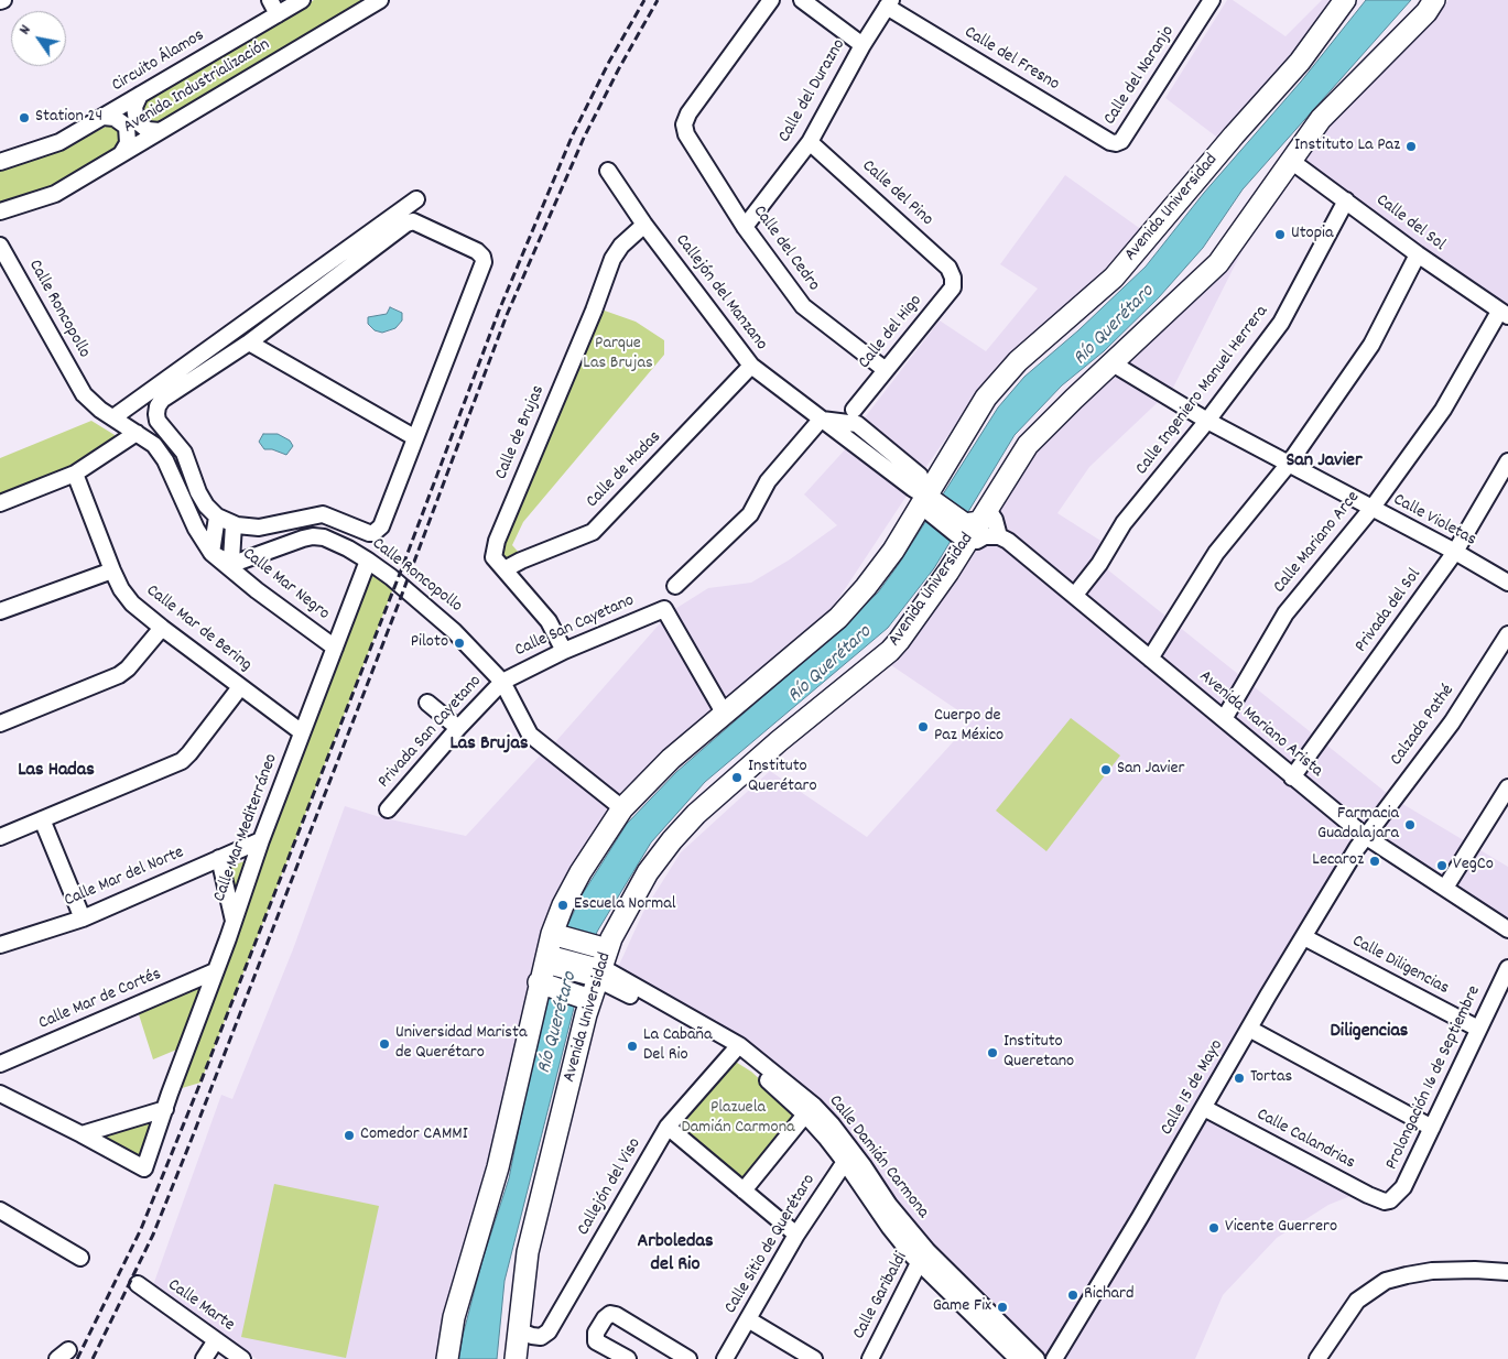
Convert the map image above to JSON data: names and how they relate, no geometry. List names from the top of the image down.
{
  "streets": {
    "main road": ["Avenida Universidad"],
    "street": [
      "Calle del Fresno",
      "Circuito Álamos",
      "Calle del Naranjo",
      "Avenida Industrialización",
      "Calle del Durazno",
      "Calle del Pino",
      "Calle del Sol",
      "Calle del Cedro",
      "Callejón del Manzano",
      "Calle Roncopollo",
      "Calle del Higo",
      "Calle Ingeniero Manuel Herrera",
      "Calle de Brujas",
      "Calle de Hadas",
      "Calle Violetas",
      "Calle Mariano Arce",
      "Calle Mar Negro",
      "Privada del Sol",
      "Calle San Cayetano",
      "Calle Mar de Bering",
      "Avenida Mariano Arista",
      "Calzada Pathé",
      "Privada San Cayetano",
      "Calle Mar Mediterráneo",
      "Calle Mar del Norte",
      "Calle Diligencias",
      "Calle Mar de Cortés",
      "Prolongación 16 de Septiembre",
      "Calle 15 de Mayo",
      "Calle Calandrias",
      "Calle Damián Carmona",
      "Callejón del Viso",
      "Calle Sitio de Querétaro",
      "Calle Garibaldi",
      "Calle Marte"
    ]
  },
  "crossings": [
    ["Calle del Fresno", "Calle del Naranjo"],
    ["Calle del Fresno", "Calle del Durazno"],
    ["Calle del Durazno", "Calle del Pino"],
    ["Calle del Durazno", "Calle del Cedro"],
    ["Calle del Pino", "Calle del Higo"],
    ["Avenida Universidad", "Calle del Sol"],
    ["Avenida Universidad", "Callejón del Manzano"],
    ["Avenida Universidad", "Calle Roncopollo"],
    ["Avenida Universidad", "Calle Violetas"],
    ["Avenida Universidad", "Calle San Cayetano"],
    ["Avenida Universidad", "Calle Damián Carmona"],
    ["Avenida Universidad", "Callejón del Viso"],
    ["Calle del Sol", "Calle Ingeniero Manuel Herrera"],
    ["Calle del Sol", "Calle Mariano Arce"],
    ["Calle del Cedro", "Calle del Higo"],
    ["Callejón del Manzano", "Calle de Brujas"],
    ["Callejón del Manzano", "Calle de Hadas"],
    ["Calle Roncopollo", "Calle Mar Negro"],
    ["Calle Roncopollo", "Calle San Cayetano"],
    ["Calle Roncopollo", "Privada San Cayetano"],
    ["Calle Roncopollo", "Calle Mar Mediterráneo"],
    ["Calle Ingeniero Manuel Herrera", "Calle Violetas"],
    ["Calle Ingeniero Manuel Herrera", "Avenida Mariano Arista"],
    ["Calle de Brujas", "Calle de Hadas"],
    ["Calle de Brujas", "Calle San Cayetano"],
    ["Calle Violetas", "Calle Mariano Arce"],
    ["Calle Violetas", "Privada del Sol"],
    ["Calle Mariano Arce", "Avenida Mariano Arista"],
    ["Calle Mar Negro", "Calle Mar Mediterráneo"],
    ["Privada del Sol", "Avenida Mariano Arista"],
    ["Calle San Cayetano", "Privada San Cayetano"],
    ["Calle Mar de Bering", "Calle Mar Mediterráneo"],
    ["Avenida Mariano Arista", "Calzada Pathé"],
    ["Avenida Mariano Arista", "Calle 15 de Mayo"],
    ["Calzada Pathé", "Calle 15 de Mayo"],
    ["Calle Mar Mediterráneo", "Calle Mar del Norte"],
    ["Calle Mar Mediterráneo", "Calle Mar de Cortés"],
    ["Calle Diligencias", "Prolongación 16 de Septiembre"],
    ["Calle Diligencias", "Calle 15 de Mayo"],
    ["Prolongación 16 de Septiembre", "Calle Calandrias"],
    ["Calle 15 de Mayo", "Calle Calandrias"],
    ["Calle Damián Carmona", "Callejón del Viso"],
    ["Calle Damián Carmona", "Calle Sitio de Querétaro"],
    ["Calle Damián Carmona", "Calle Garibaldi"]
  ],
  "districts": [
    "San Javier",
    "Las Brujas",
    "Las Hadas",
    "Diligencias",
    "Arboledas del Rio"
  ],
  "water": ["Río Querétaro"],
  "parks": ["Parque Las Brujas", "Plazuela Damián Carmona"],
  "places": [
    "Station 24",
    "Instituto La Paz",
    "Utopia",
    "Piloto",
    "Cuerpo de Paz México",
    "San Javier",
    "Instituto Querétaro",
    "Farmacia Guadalajara",
    "Lecaroz",
    "VegCo",
    "Escuela Normal",
    "Universidad Marista de Querétaro",
    "La Cabaña Del Rio",
    "Instituto Queretano",
    "Tortas",
    "Comedor CAMMI",
    "Vicente Guerrero",
    "Richard",
    "Game Fix"
  ],
  "north": "top left"
}
